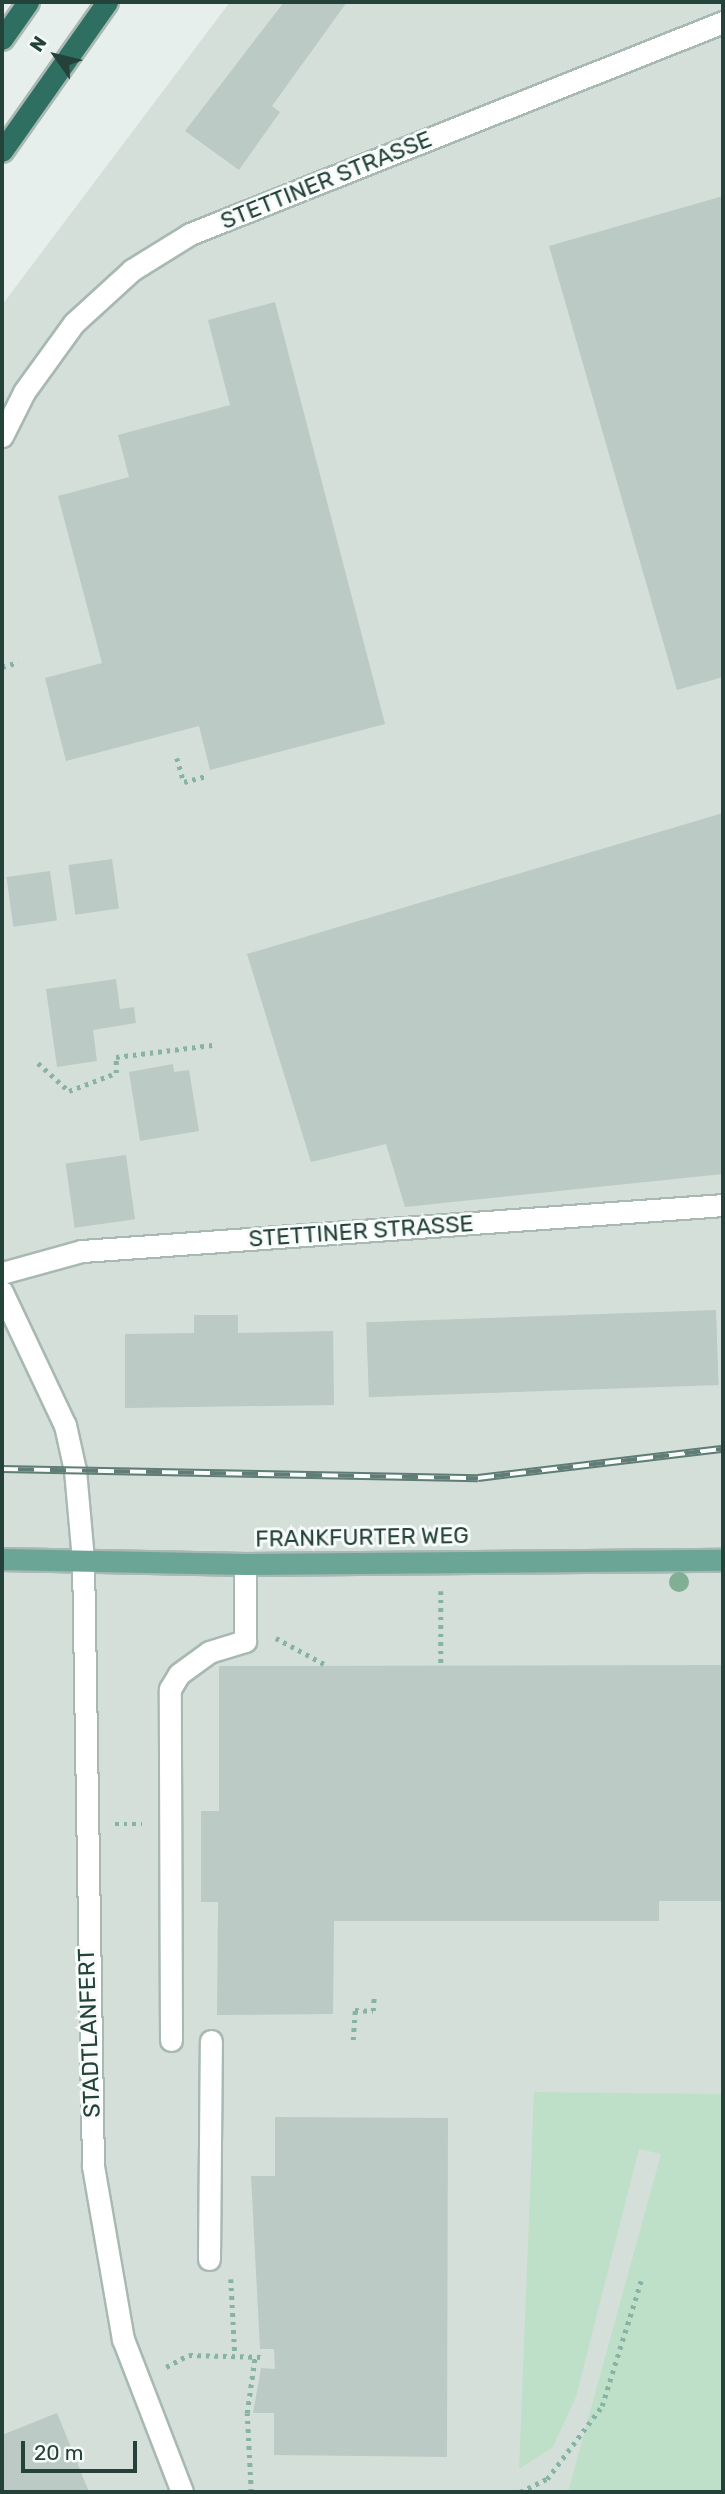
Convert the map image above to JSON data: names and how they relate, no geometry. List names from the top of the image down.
{
  "streets": {
    "main road": ["FRANKFURTER WEG"],
    "street": ["STETTINER STRASSE", "STADTLANFERT"]
  },
  "crossings": [
    ["FRANKFURTER WEG", "STADTLANFERT"]
  ],
  "scale_bar": "20 m",
  "north": "top left"
}
